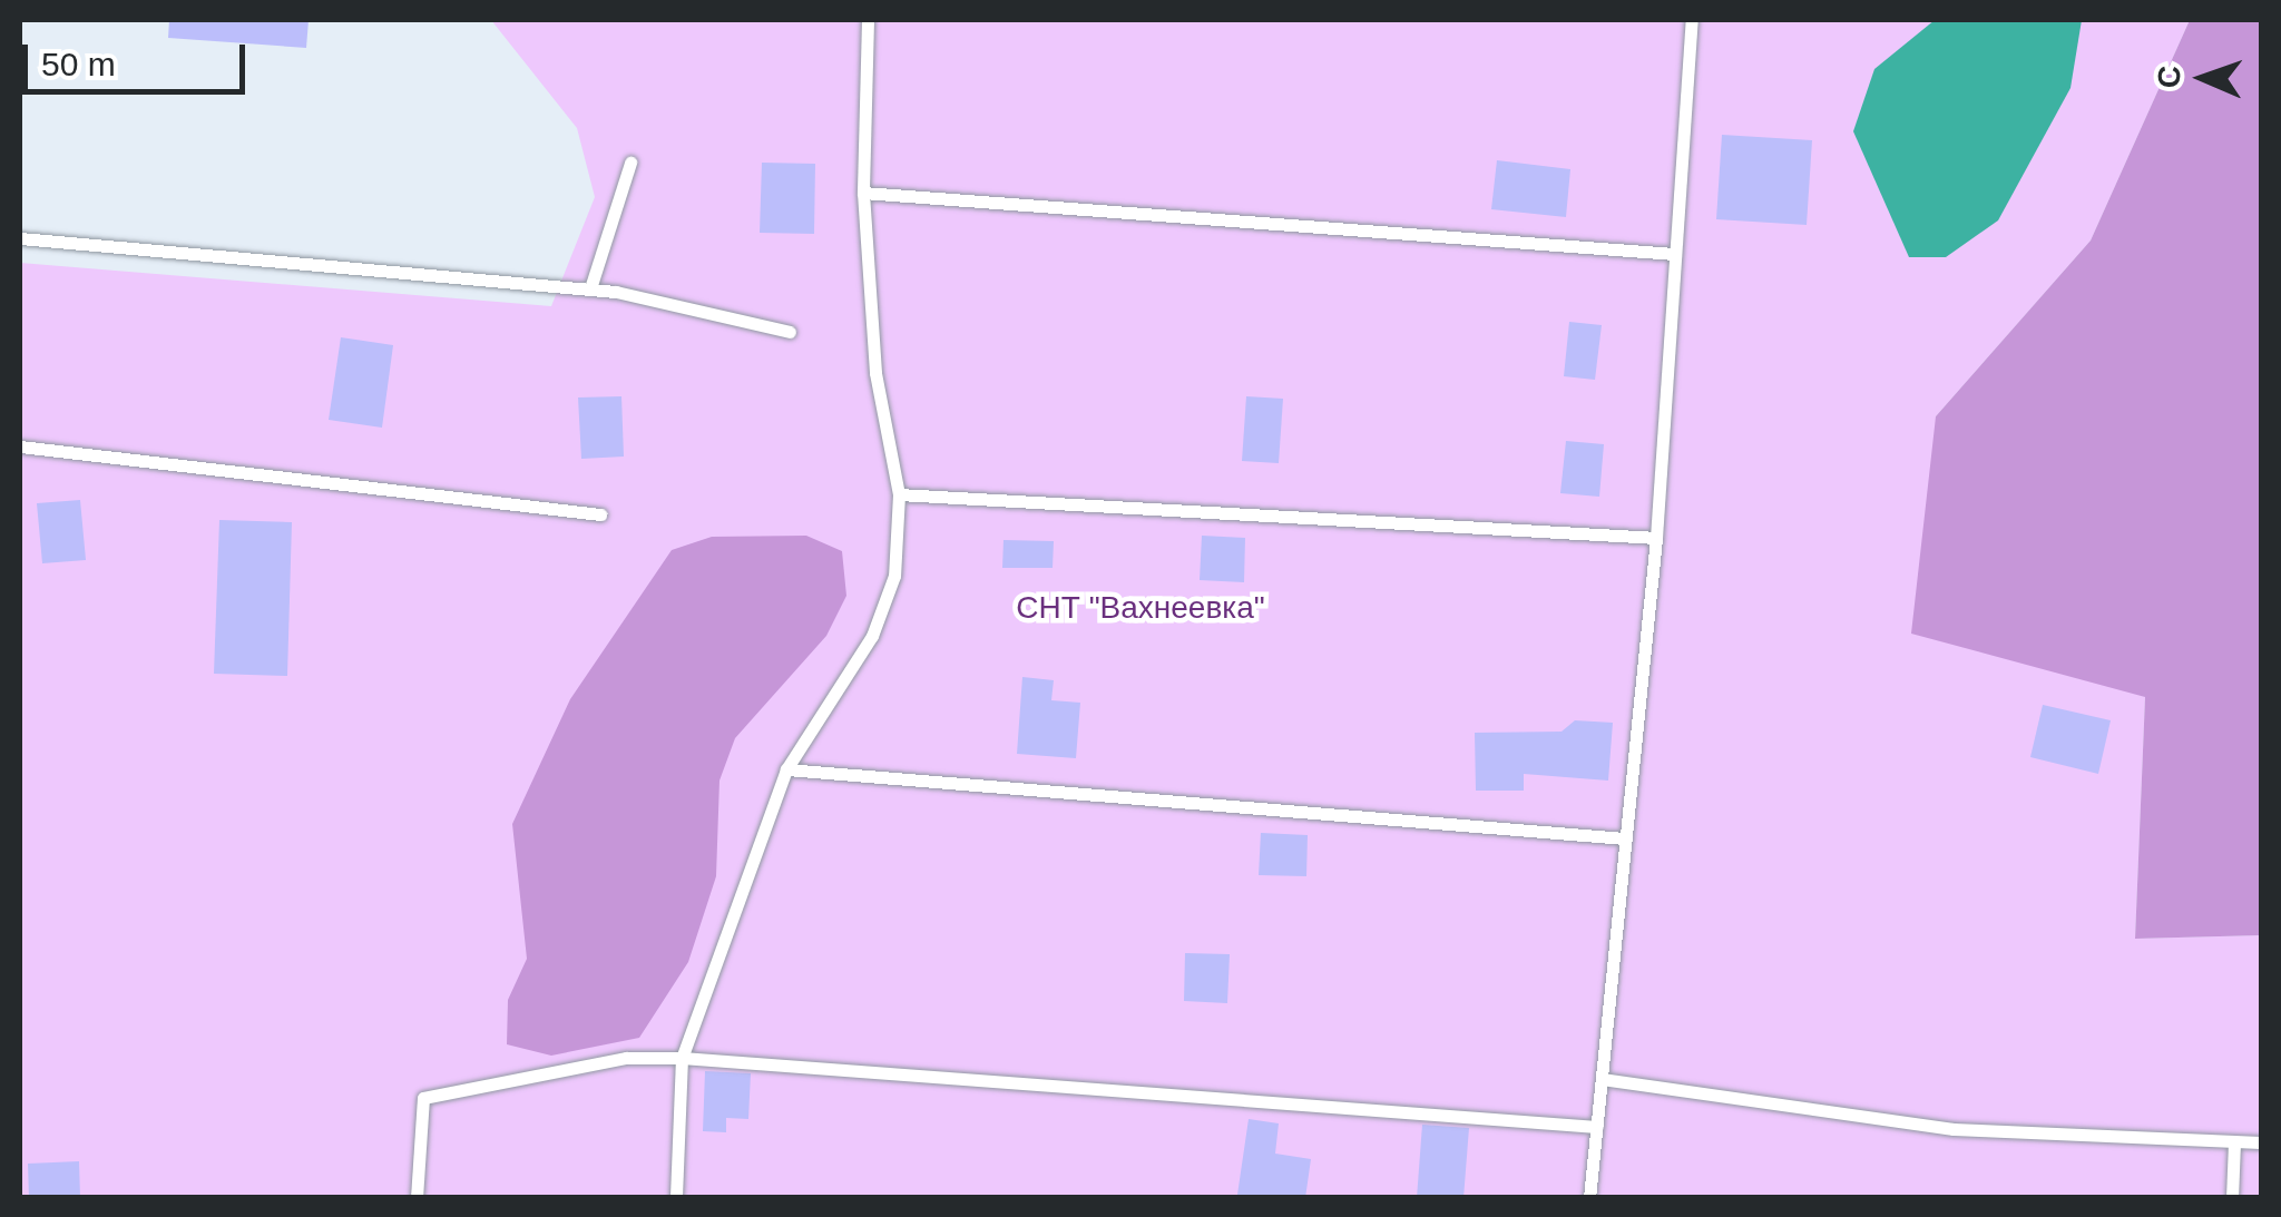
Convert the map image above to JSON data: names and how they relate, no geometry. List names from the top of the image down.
{
  "parks": ["СНТ \"Вахнеевка\""],
  "scale_bar": "50 m",
  "north": "left"
}
